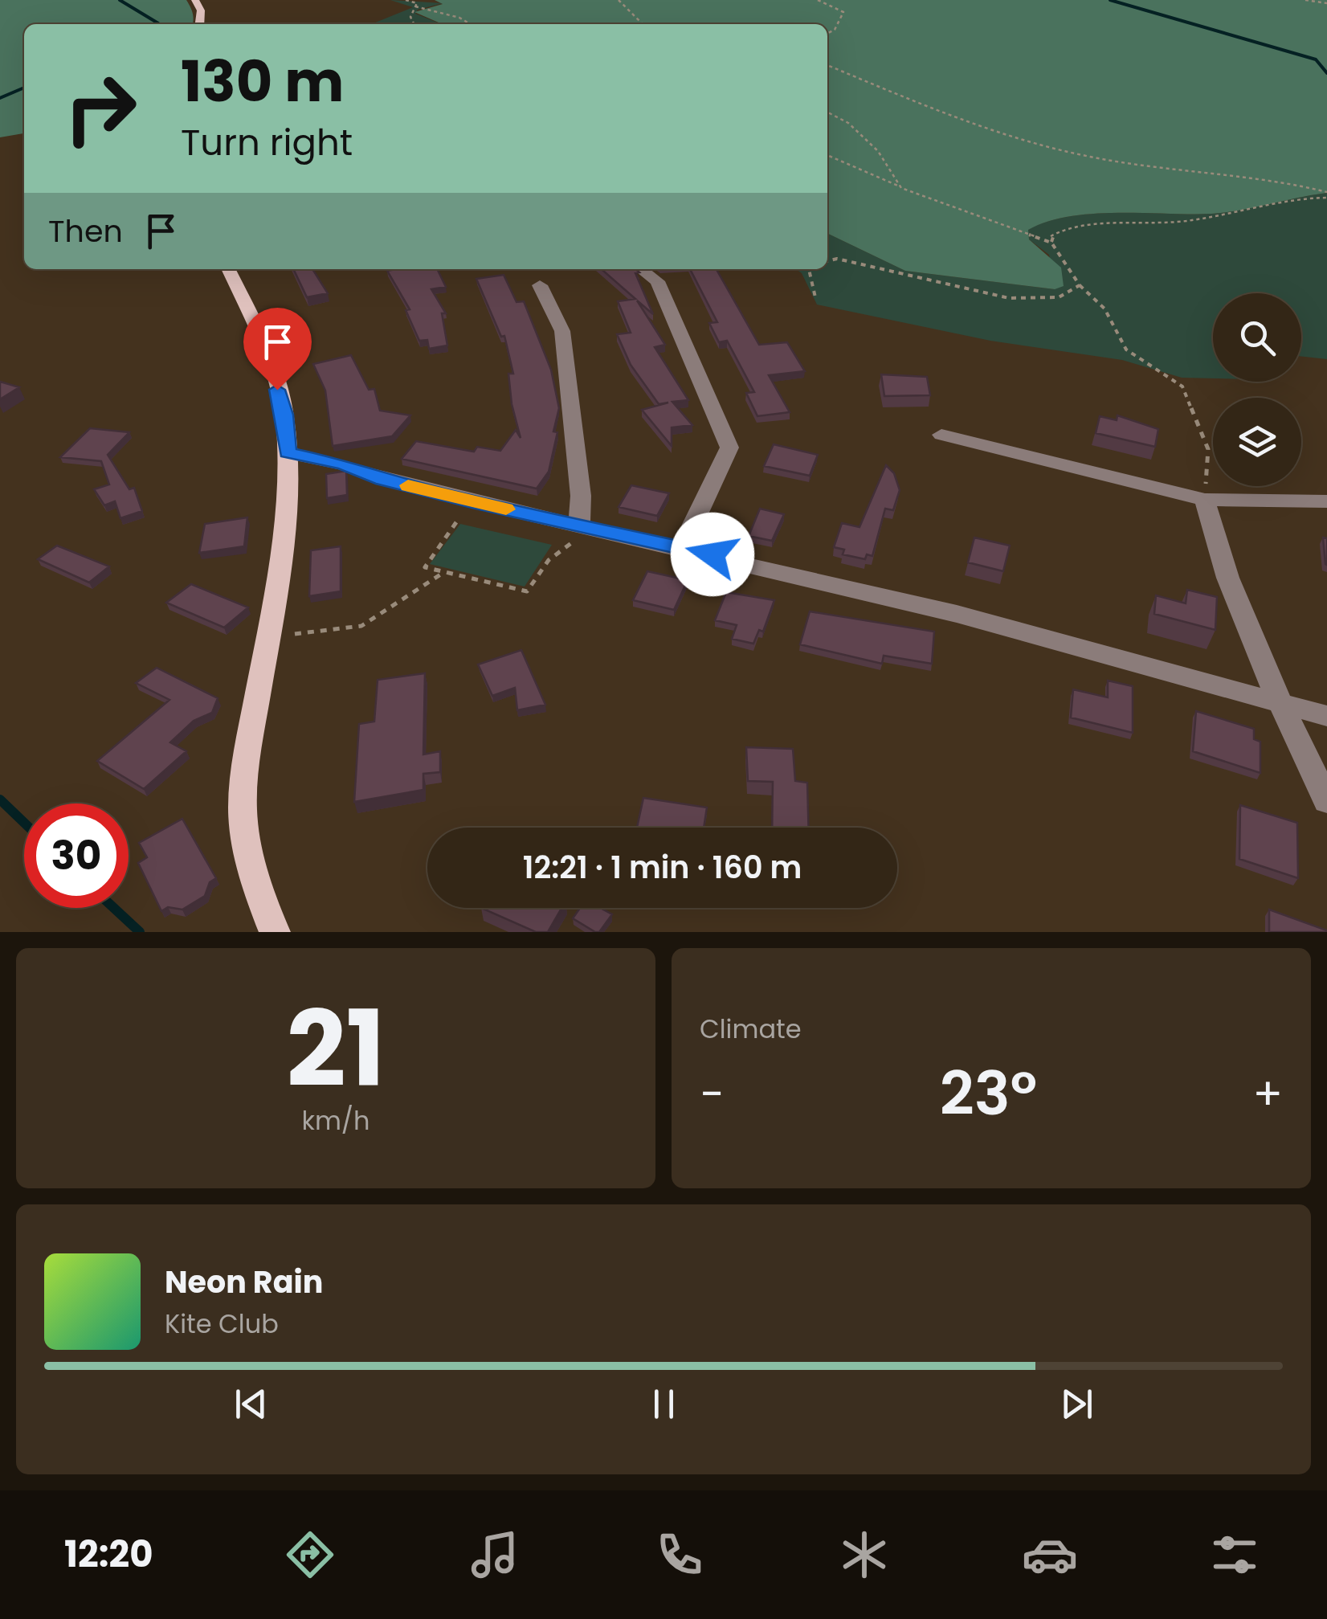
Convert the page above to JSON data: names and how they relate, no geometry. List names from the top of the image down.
{
  "page": {
    "turn": ["130 m", "Turn right"],
    "then": "Then",
    "limit": "30",
    "trip": "12:21 · 1 min · 160 m",
    "tile": [
      ["21", "km/h"],
      "Climate"
    ],
    "heat": ["−", "23°", "+"],
    "song": ["Neon Rain", "Kite Club"],
    "tabs": "12:20"
  }
}
